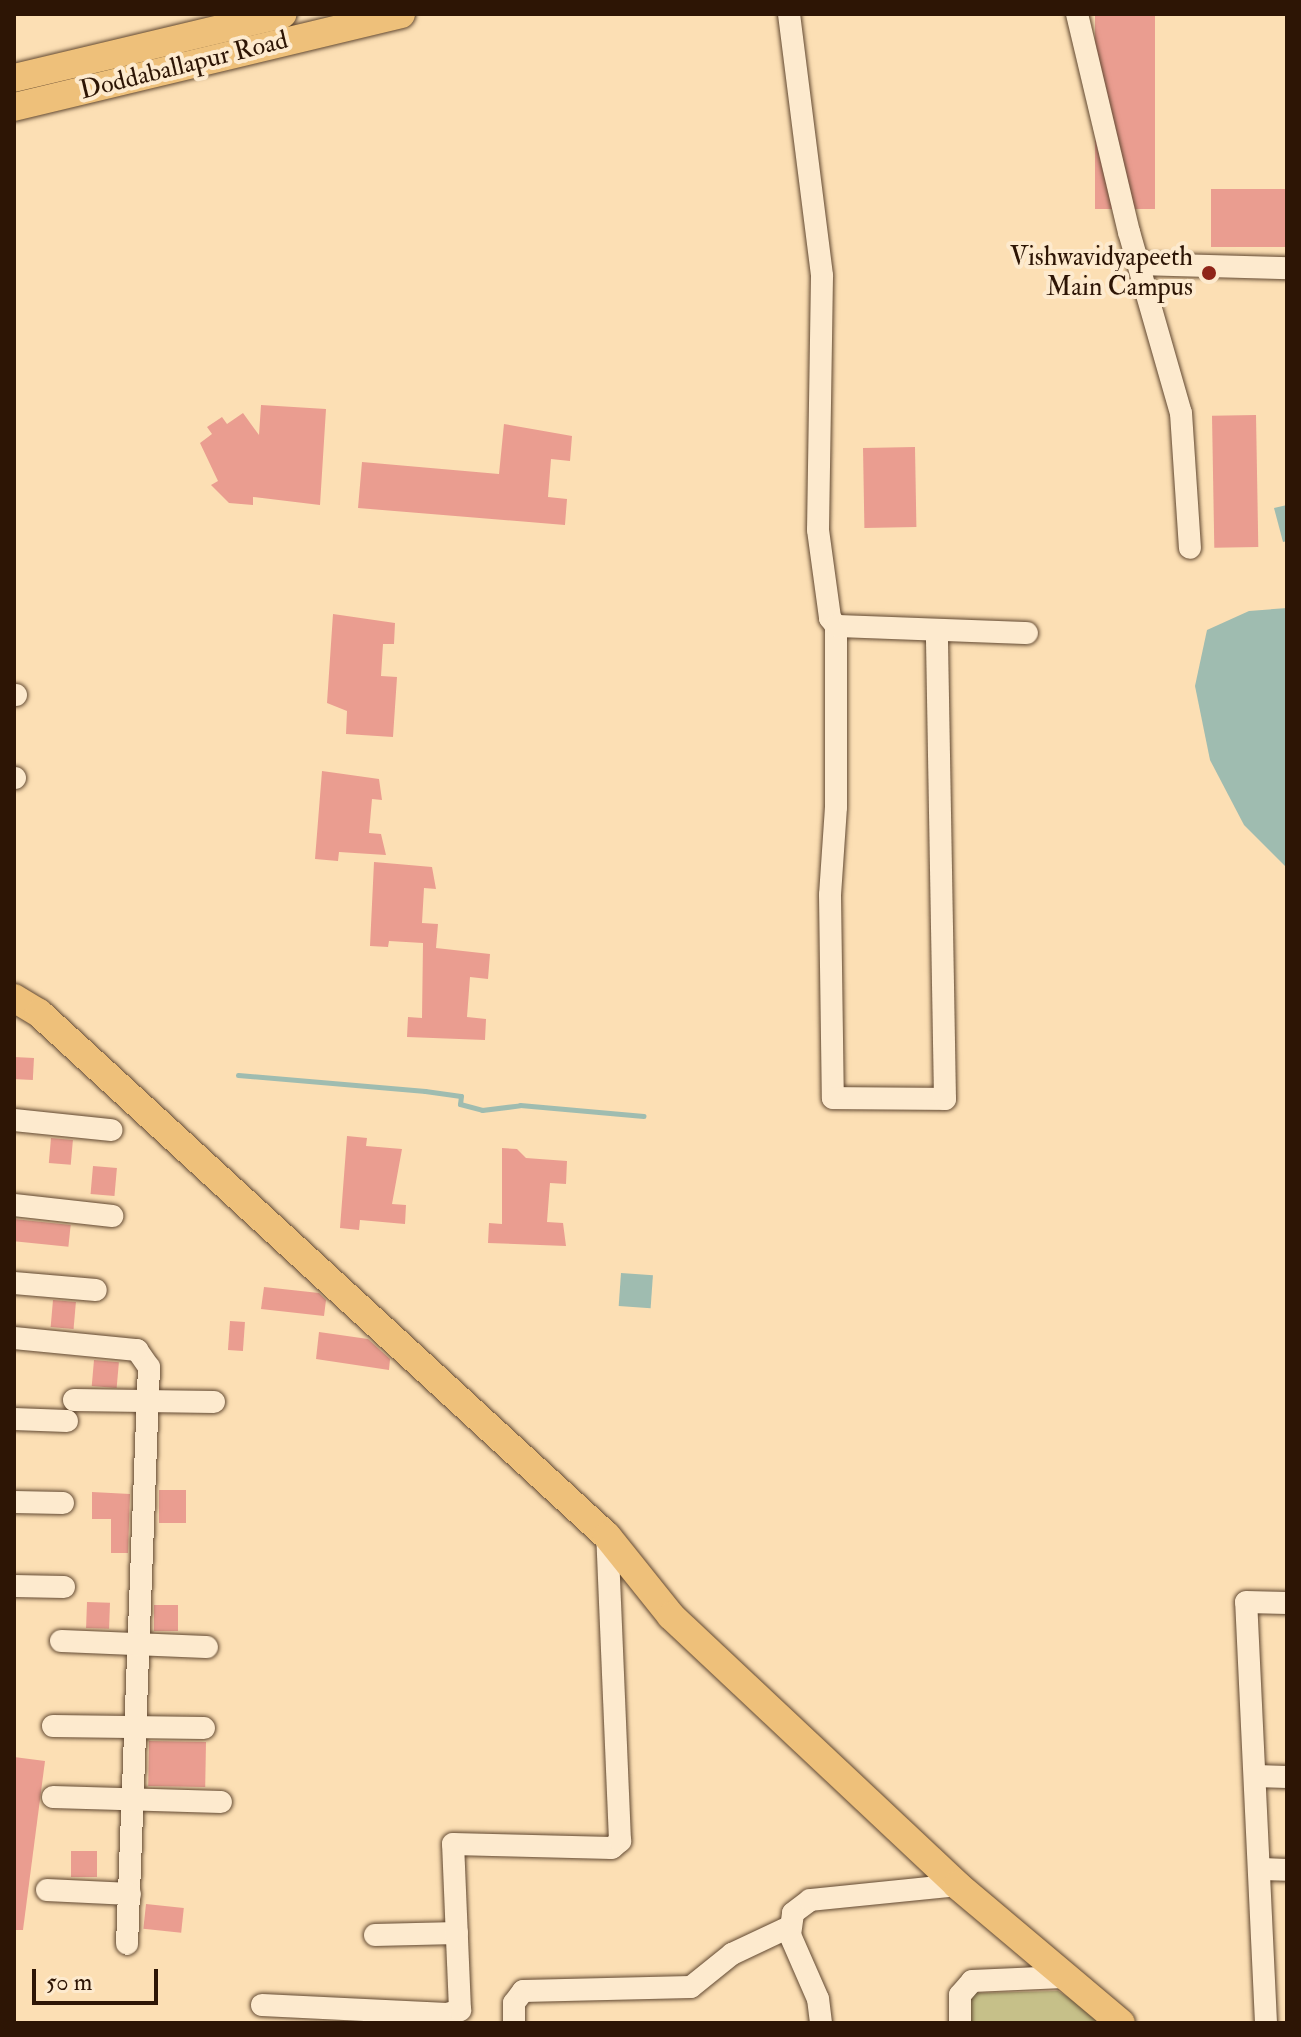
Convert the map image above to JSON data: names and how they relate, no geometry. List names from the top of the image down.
{
  "streets": {
    "main road": ["Doddaballapur Road"]
  },
  "places": ["Vishwavidyapeeth Main Campus"],
  "scale_bar": "50 m"
}
